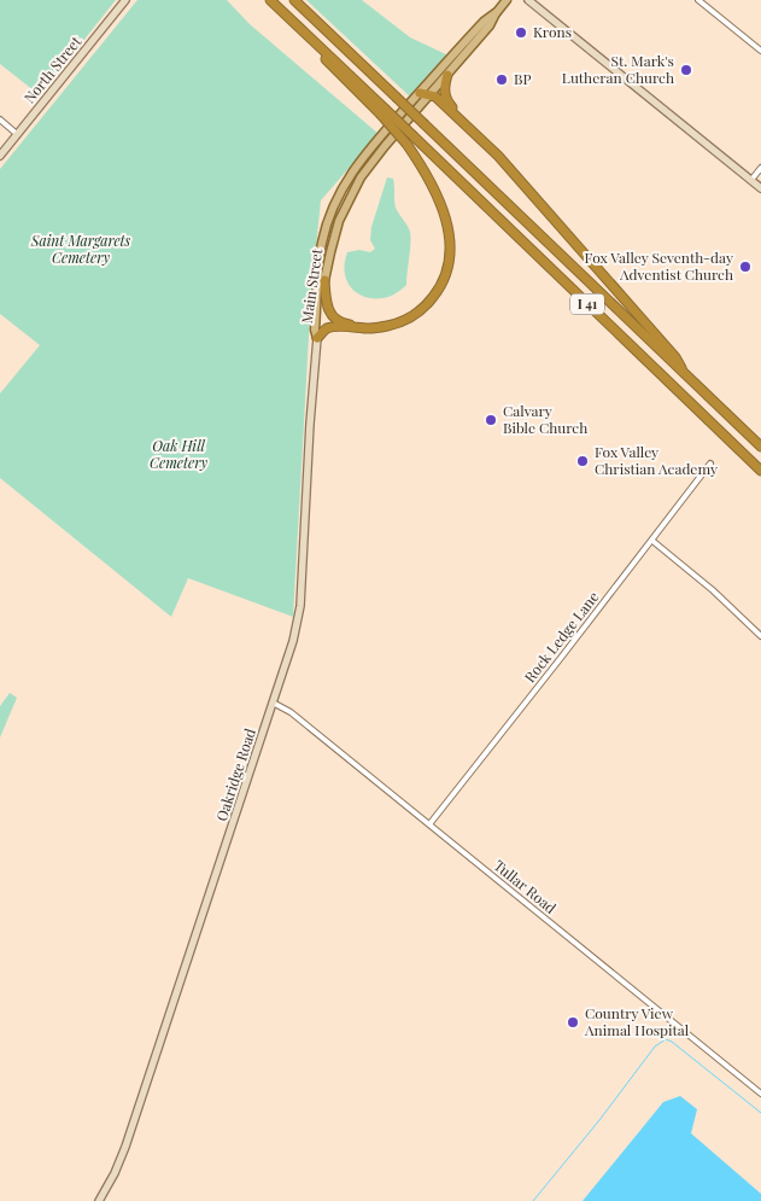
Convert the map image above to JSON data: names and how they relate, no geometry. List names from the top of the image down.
{
  "streets": {
    "highway": ["I 41"],
    "main road": ["Main Street"],
    "street": [
      "North Street",
      "Rock Ledge Lane",
      "Oakridge Road",
      "Tullar Road"
    ]
  },
  "crossings": [
    ["Main Street", "Oakridge Road"],
    ["Rock Ledge Lane", "Tullar Road"],
    ["Oakridge Road", "Tullar Road"]
  ],
  "parks": ["Saint Margarets Cemetery", "Oak Hill Cemetery"],
  "places": [
    "Krons",
    "St. Mark's Lutheran Church",
    "BP",
    "Fox Valley Seventh-day Adventist Church",
    "Calvary Bible Church",
    "Fox Valley Christian Academy",
    "Country View Animal Hospital"
  ]
}
